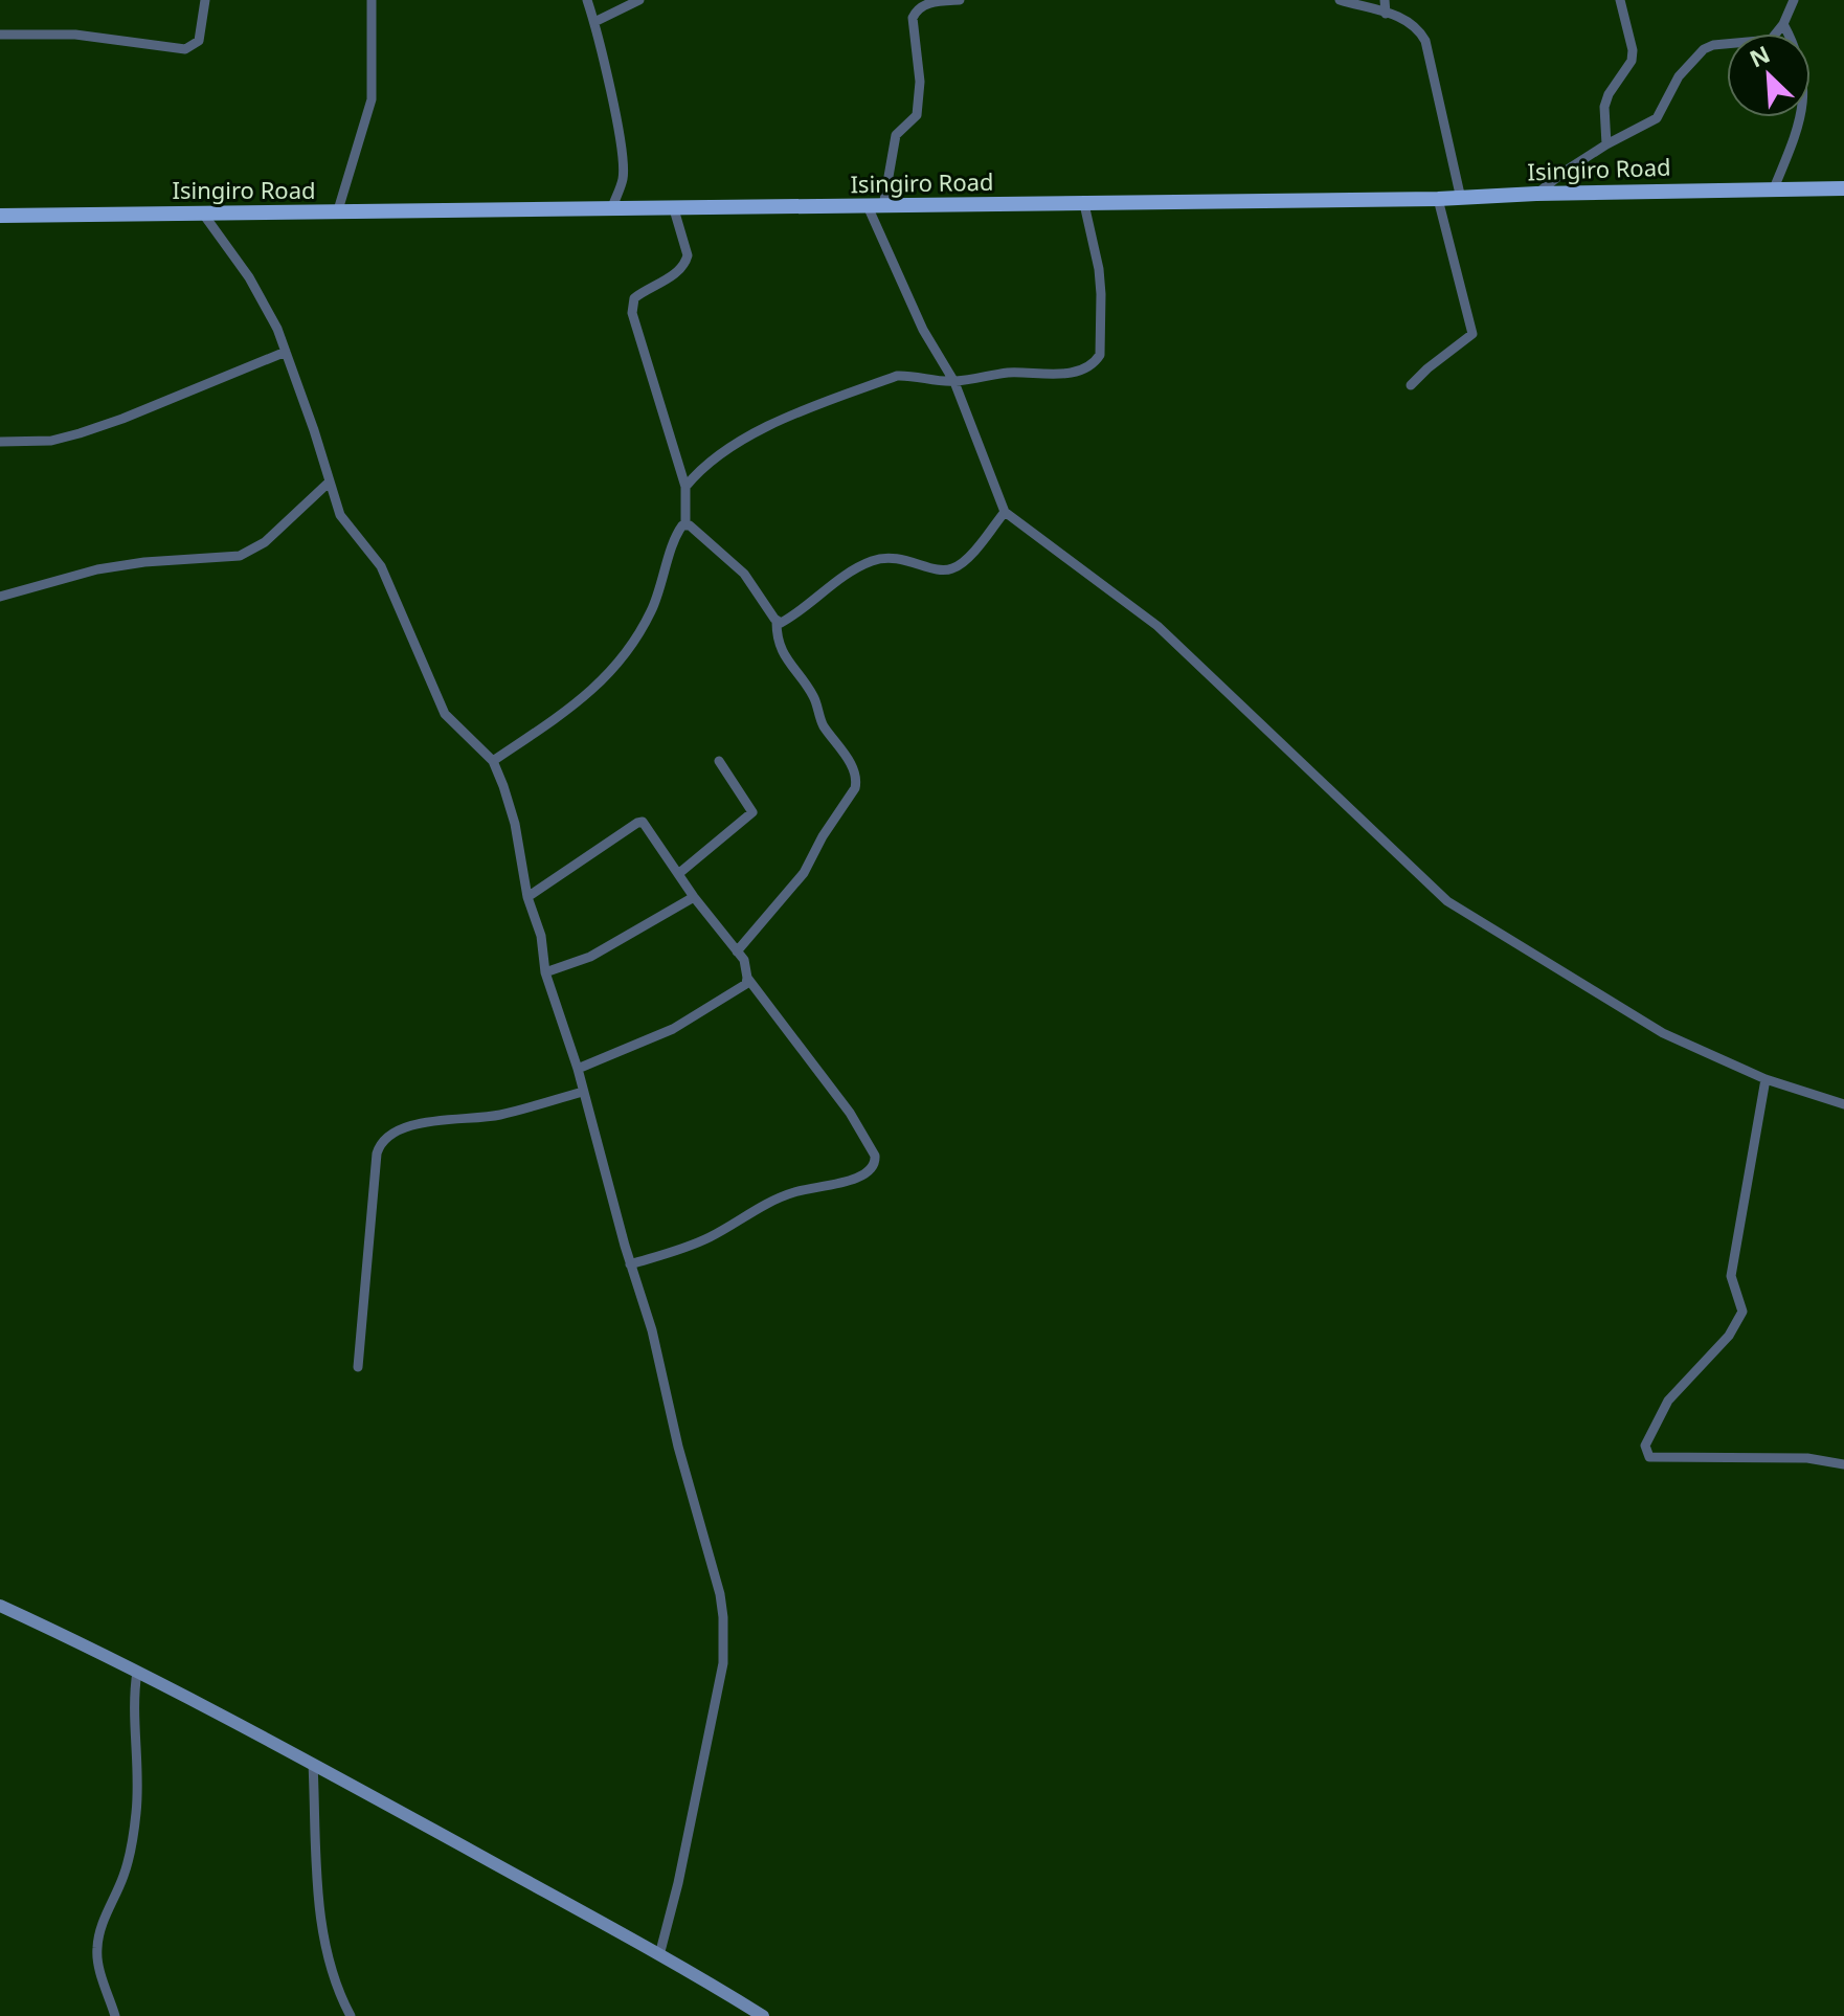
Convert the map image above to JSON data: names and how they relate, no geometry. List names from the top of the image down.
{
  "streets": {
    "main road": ["Isingiro Road"]
  },
  "north": "top left"
}
